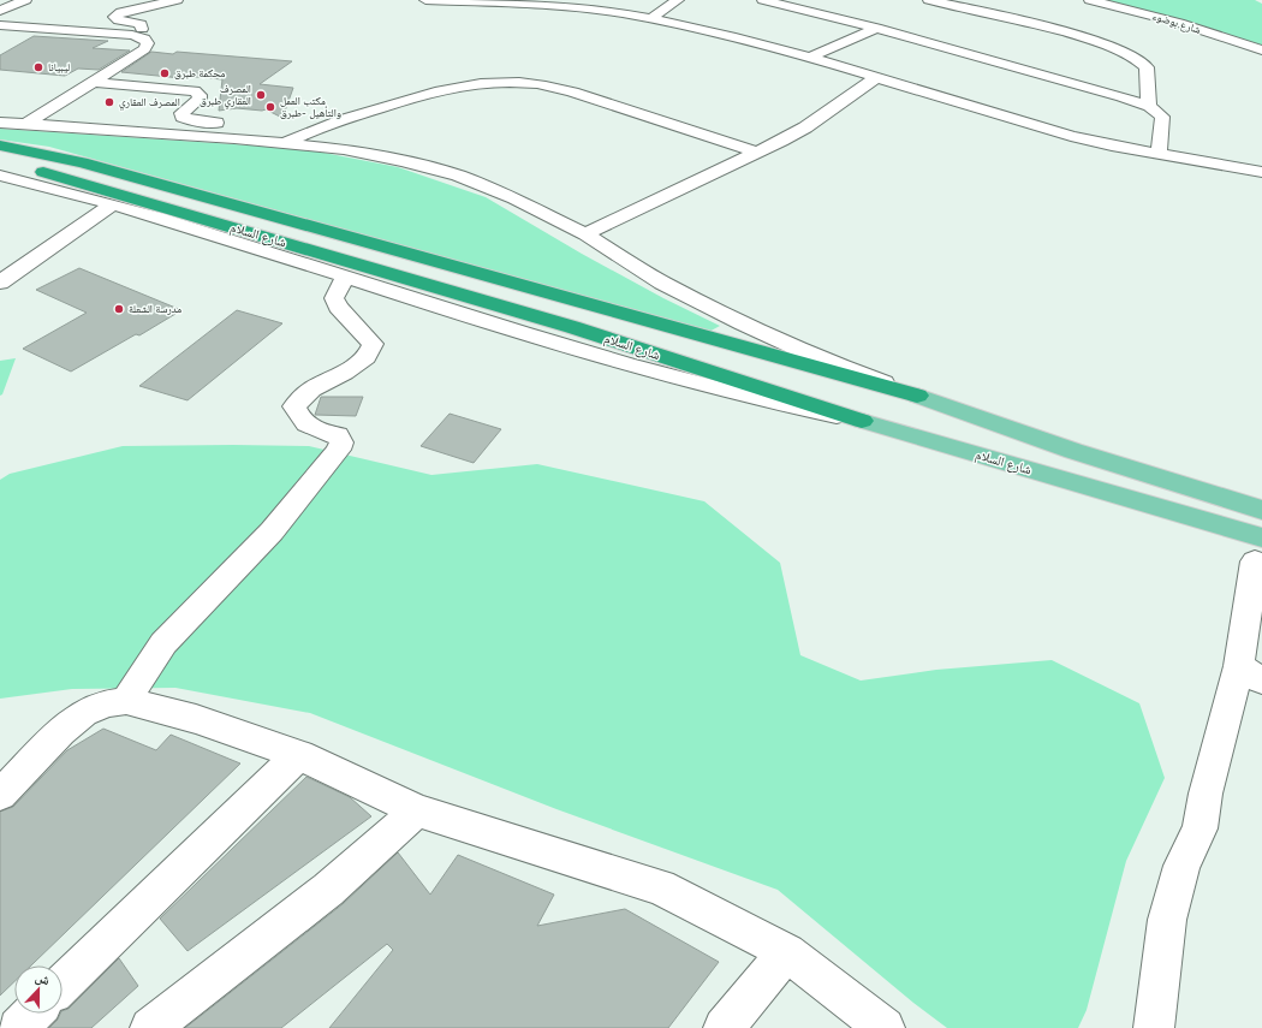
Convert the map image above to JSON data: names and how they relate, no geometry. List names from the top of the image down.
{
  "streets": {
    "highway": ["شارع السلام"],
    "street": ["شارع بوضوء"]
  },
  "places": [
    "ليبيانا",
    "محكمة طبرق",
    "المصرف العقاري طبرق",
    "المصرف العقاري",
    "مكتب العمل والتأهيل -طبرق",
    "مدرسة الشعلة"
  ],
  "north": "top"
}
